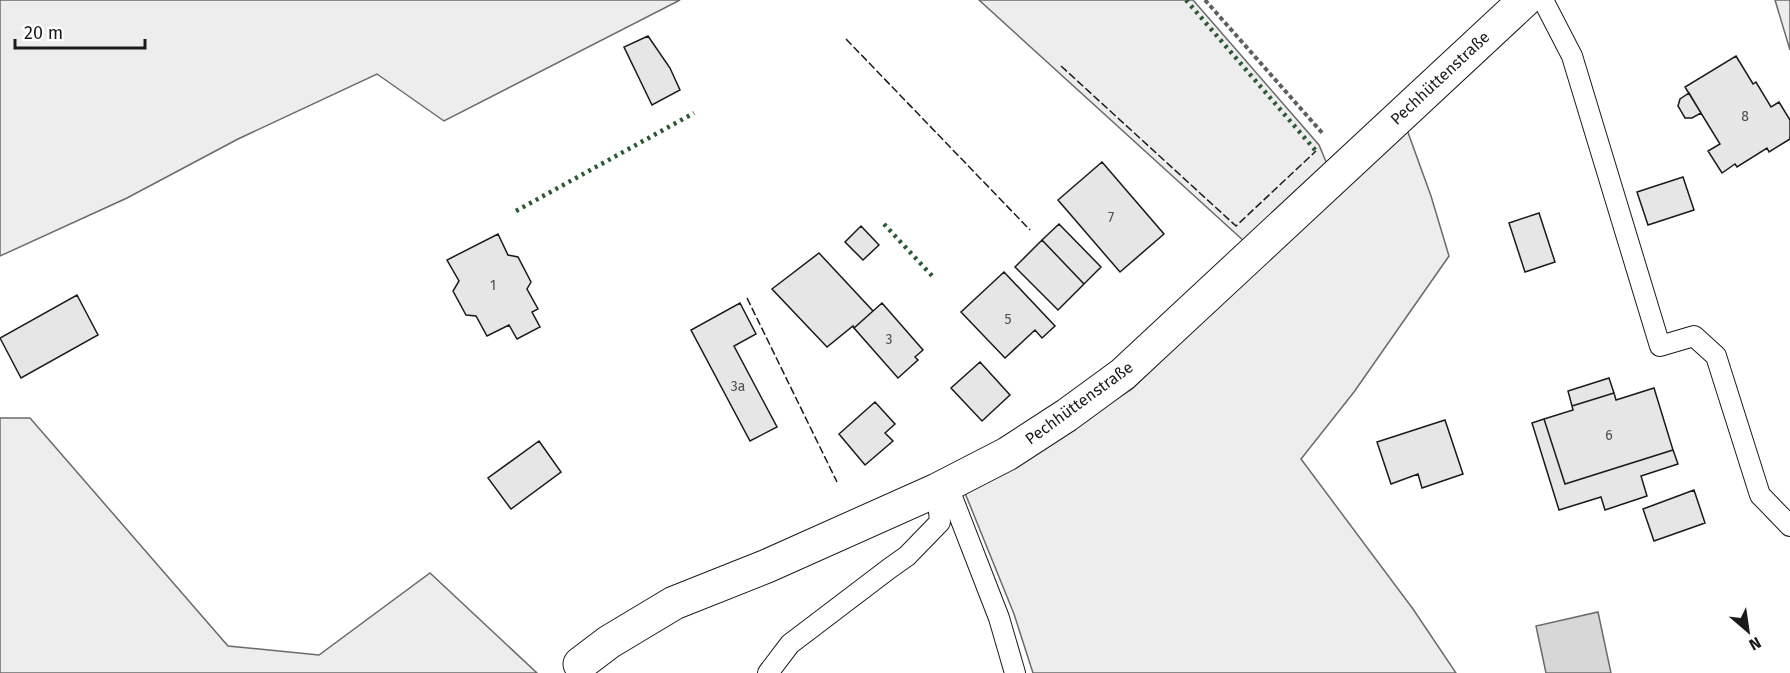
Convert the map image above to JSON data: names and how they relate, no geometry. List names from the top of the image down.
{
  "streets": {
    "street": ["Pechhüttenstraße"]
  },
  "house_numbers": [
    "8",
    "7",
    "1",
    "5",
    "3",
    "3a",
    "6"
  ],
  "scale_bar": "20 m",
  "north": "bottom right"
}
